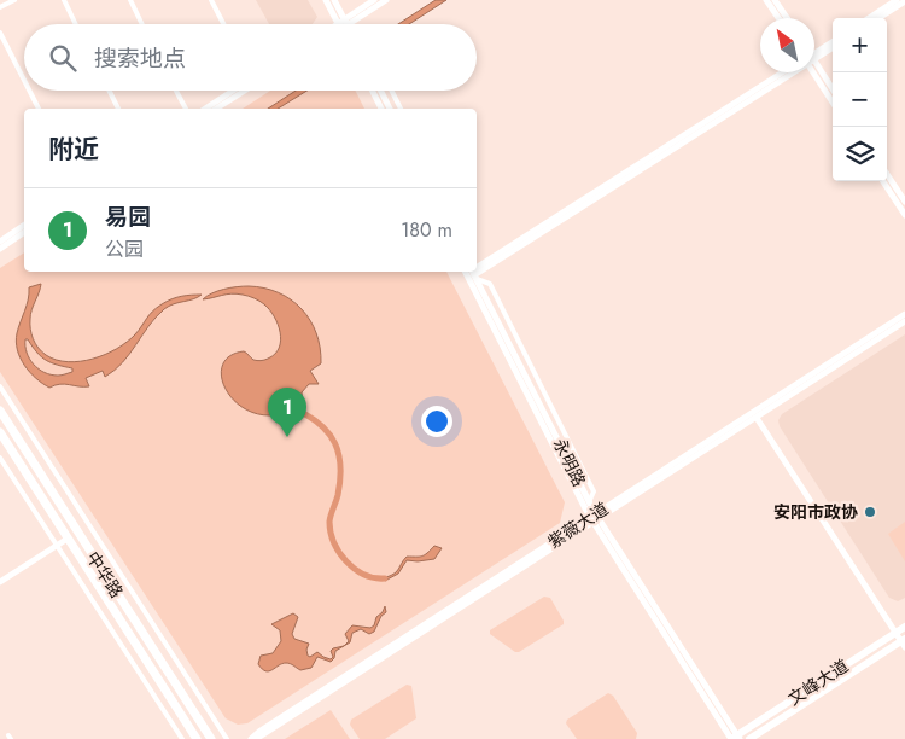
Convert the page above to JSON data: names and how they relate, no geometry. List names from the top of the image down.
{
  "streets": {
    "highway": ["中华路"],
    "main road": ["文峰大道"],
    "street": ["永明路", "紫薇大道"]
  },
  "crossings": [
    ["永明路", "紫薇大道"],
    ["永明路", "文峰大道"]
  ],
  "places": ["安阳市政协"],
  "north": "top left",
  "page": {
    "map_buttons": ["+", "−"],
    "search": "搜索地点",
    "heading": "附近",
    "list": [
      {
        "mark": "1",
        "name": "易园",
        "note": "公园",
        "value": "180 m"
      }
    ],
    "pins": "1"
  }
}
